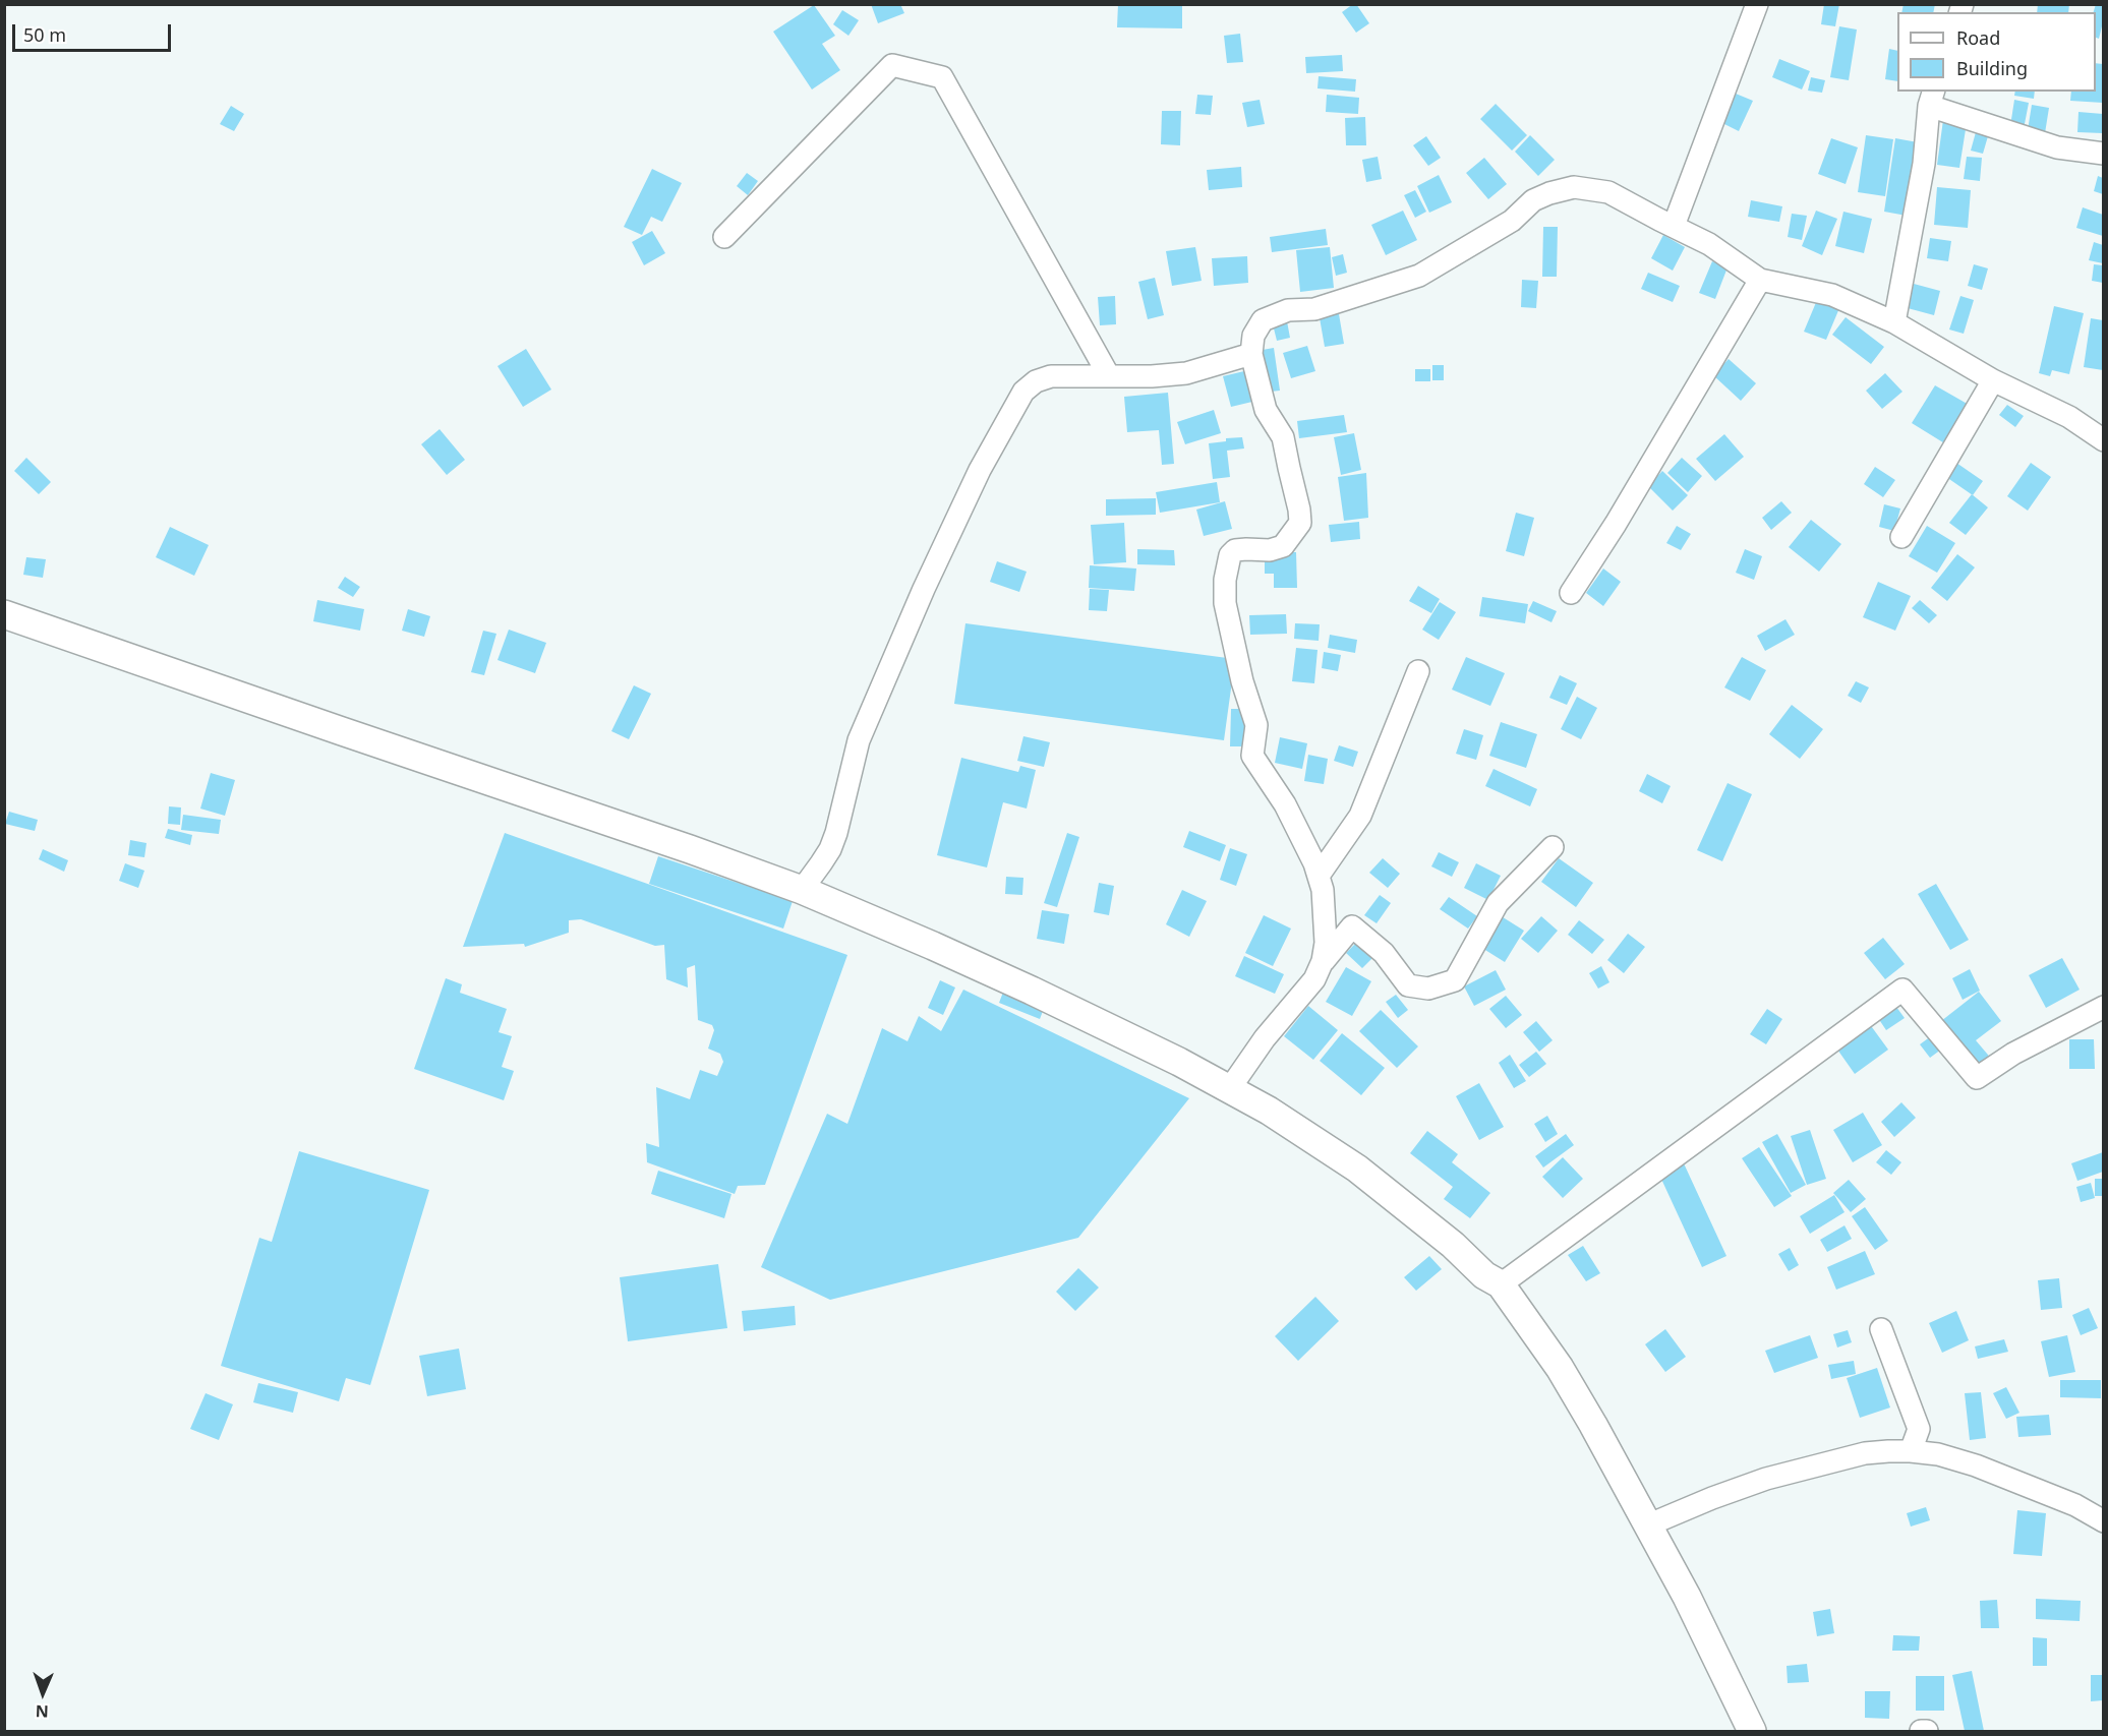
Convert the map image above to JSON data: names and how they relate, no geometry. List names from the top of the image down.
{
  "legend": ["Road", "Building"],
  "scale_bar": "50 m",
  "north": "bottom"
}
